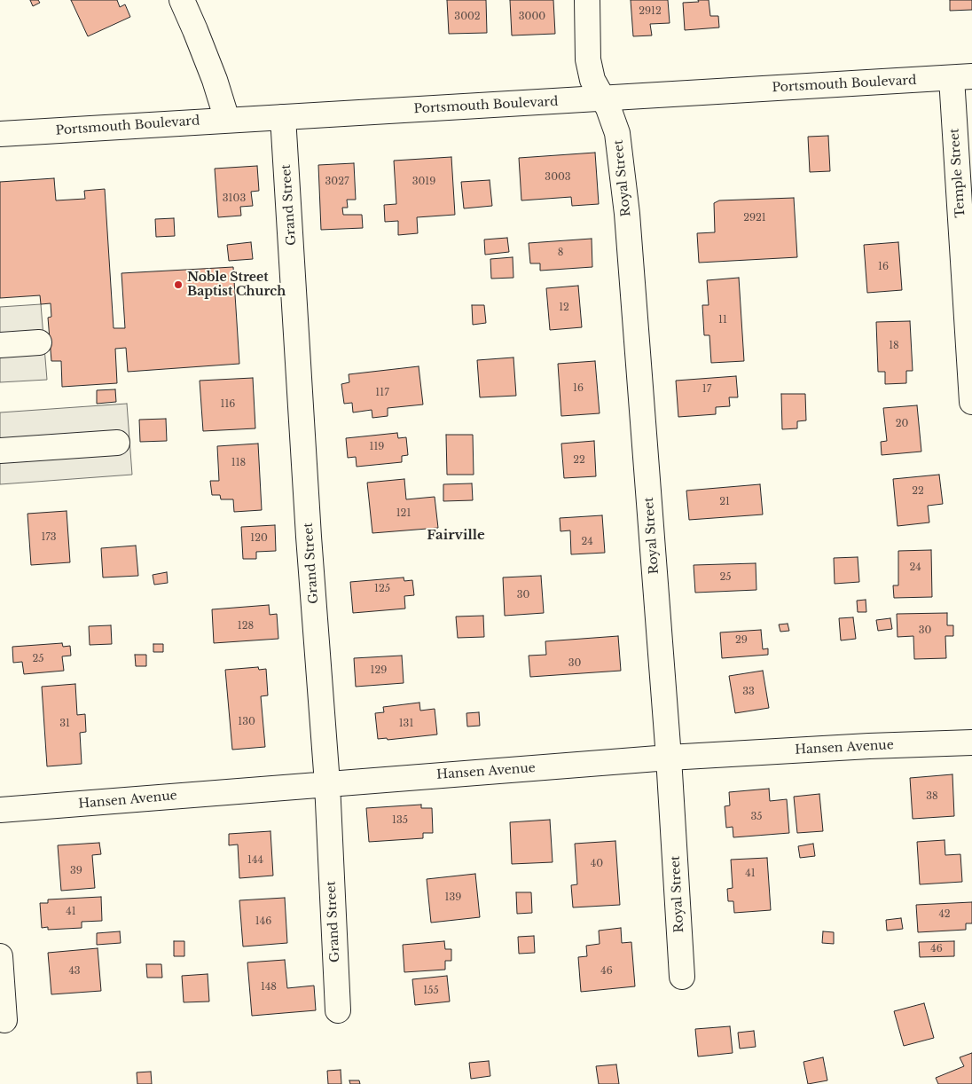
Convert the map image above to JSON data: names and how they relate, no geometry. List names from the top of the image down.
{
  "streets": {
    "street": [
      "Portsmouth Boulevard",
      "Temple Street",
      "Royal Street",
      "Grand Street",
      "Hansen Avenue"
    ]
  },
  "crossings": [
    ["Portsmouth Boulevard", "Temple Street"],
    ["Portsmouth Boulevard", "Royal Street"],
    ["Portsmouth Boulevard", "Grand Street"],
    ["Royal Street", "Hansen Avenue"],
    ["Grand Street", "Hansen Avenue"]
  ],
  "districts": ["Fairville"],
  "places": ["Noble Street Baptist Church"],
  "house_numbers": [
    "2912",
    "3002",
    "3000",
    "3003",
    "3027",
    "3019",
    "3103",
    "2921",
    "8",
    "16",
    "12",
    "11",
    "18",
    "16",
    "17",
    "117",
    "116",
    "20",
    "119",
    "22",
    "118",
    "22",
    "21",
    "121",
    "173",
    "120",
    "24",
    "24",
    "25",
    "125",
    "30",
    "128",
    "30",
    "29",
    "25",
    "30",
    "129",
    "33",
    "130",
    "31",
    "131",
    "38",
    "35",
    "135",
    "144",
    "40",
    "39",
    "41",
    "139",
    "41",
    "42",
    "146",
    "46",
    "43",
    "46",
    "148",
    "155"
  ]
}
